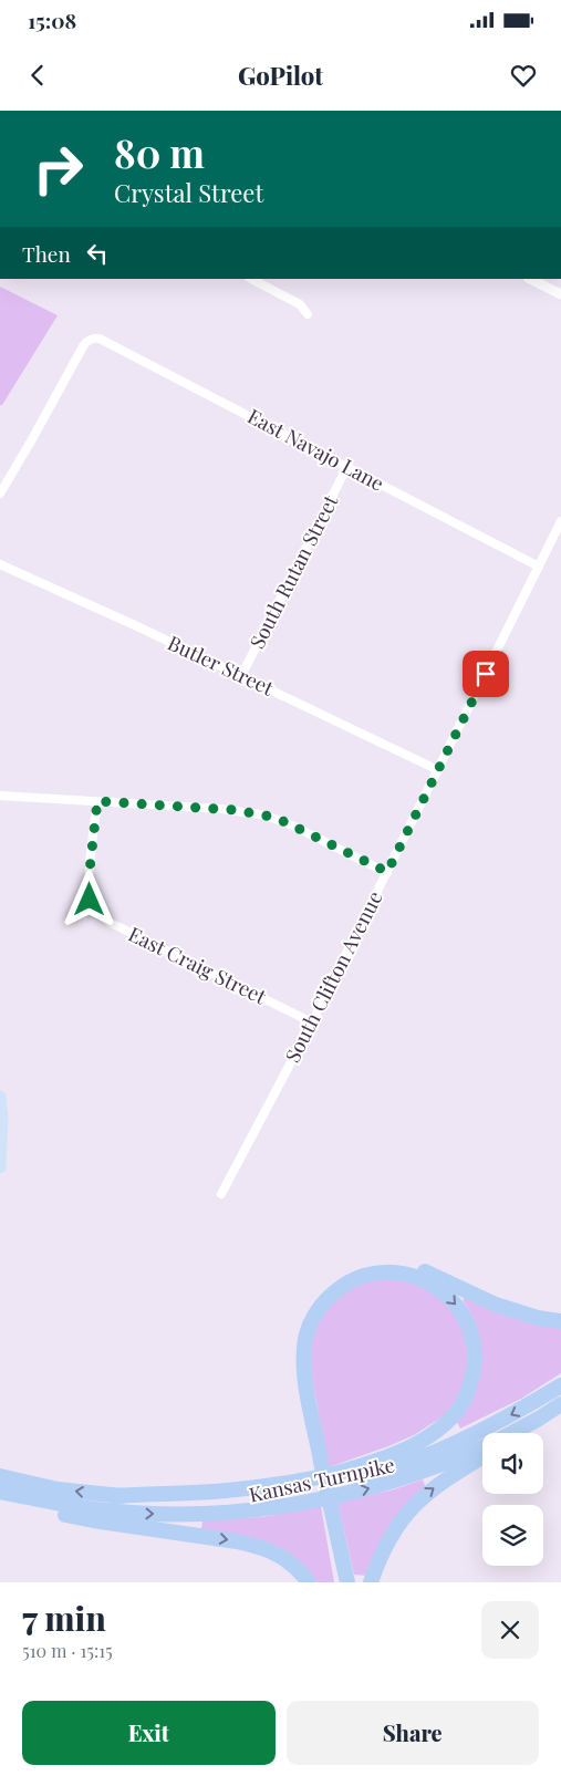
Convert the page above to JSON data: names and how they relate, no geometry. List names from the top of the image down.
{
  "streets": {
    "highway": ["Kansas Turnpike"],
    "street": [
      "East Navajo Lane",
      "South Rutan Street",
      "Butler Street",
      "East Craig Street",
      "South Clifton Avenue"
    ]
  },
  "crossings": [
    ["East Navajo Lane", "South Rutan Street"],
    ["East Navajo Lane", "South Clifton Avenue"],
    ["South Rutan Street", "Butler Street"],
    ["Butler Street", "South Clifton Avenue"],
    ["East Craig Street", "South Clifton Avenue"]
  ],
  "page": {
    "status": "15:08",
    "header": "GoPilot",
    "turn": ["80 m", "Crystal Street"],
    "then": "Then",
    "heading": ["7 min", "510 m · 15:15"],
    "buttons": ["Exit", "Share"]
  }
}
